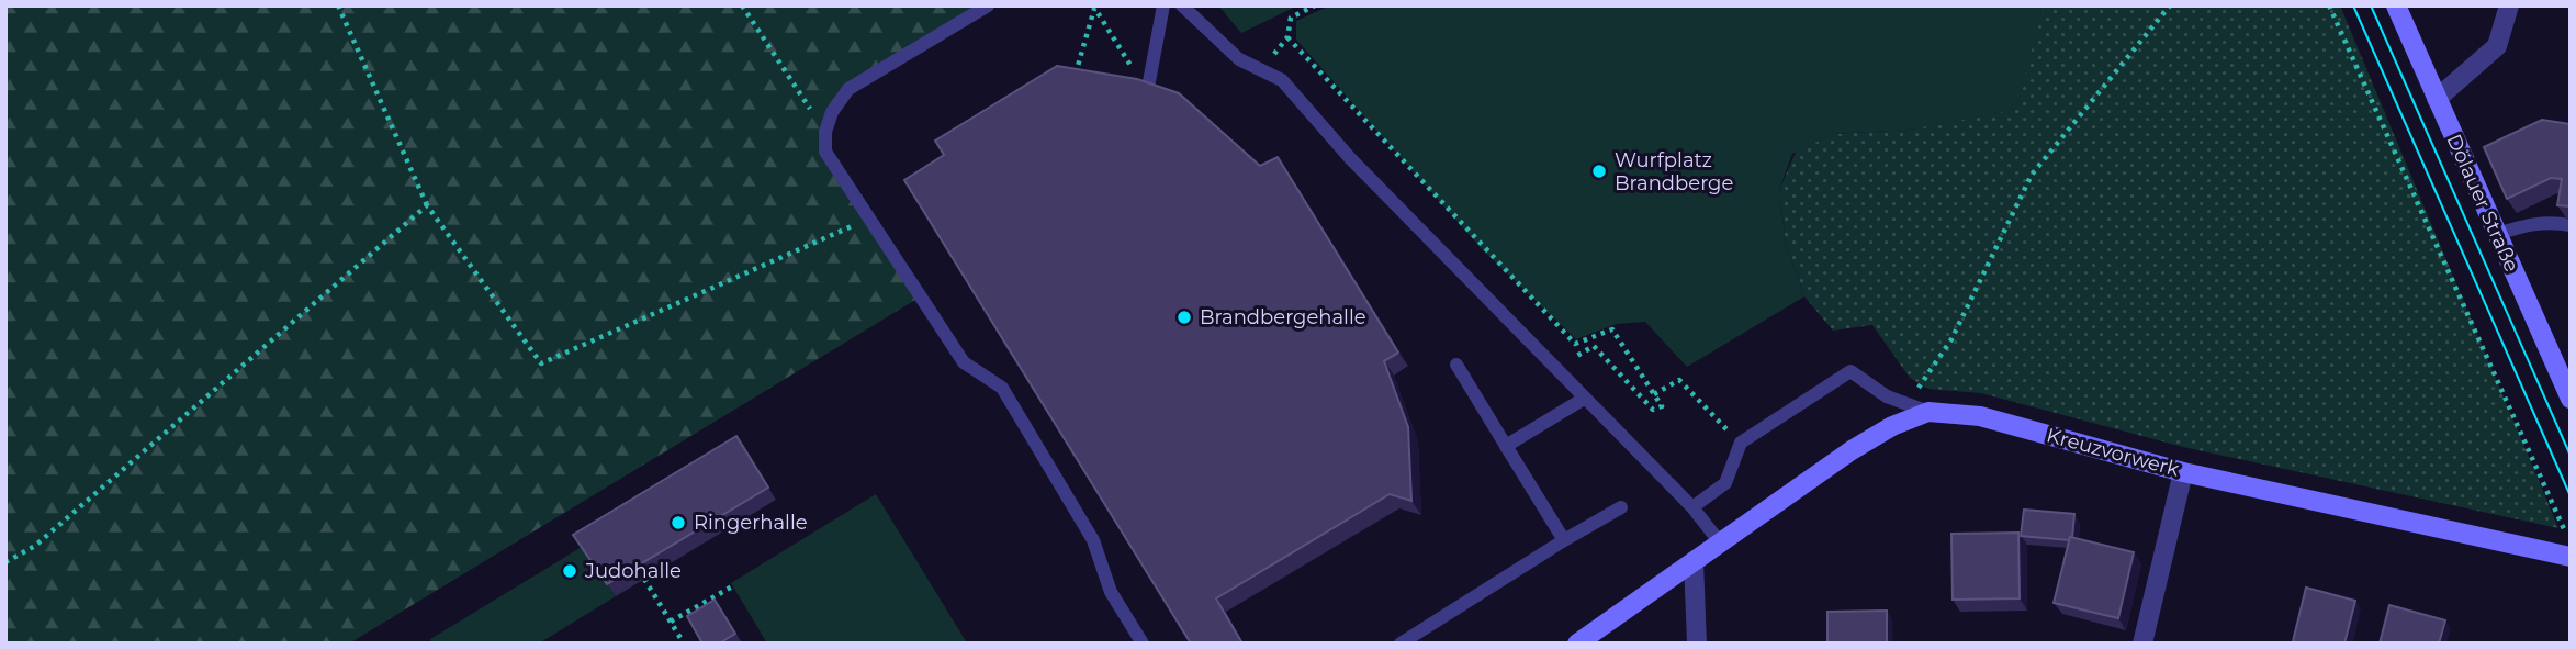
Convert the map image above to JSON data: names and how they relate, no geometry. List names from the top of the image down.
{
  "streets": {
    "street": ["Dölauer Straße", "Kreuzvorwerk"]
  },
  "places": [
    "Wurfplatz Brandberge",
    "Brandbergehalle",
    "Ringerhalle",
    "Judohalle"
  ]
}
